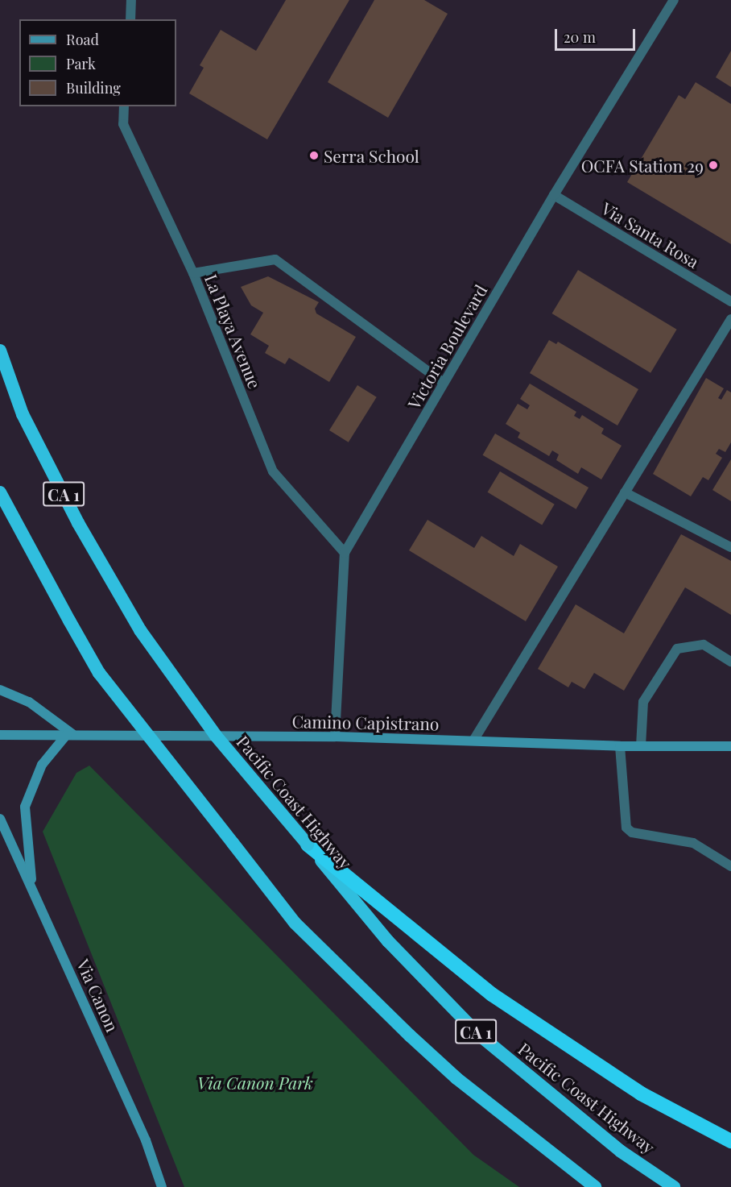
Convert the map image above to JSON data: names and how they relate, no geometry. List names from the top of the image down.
{
  "streets": {
    "highway": ["CA 1", "Pacific Coast Highway"],
    "main road": ["Camino Capistrano", "Via Canon"],
    "street": ["Via Santa Rosa", "La Playa Avenue", "Victoria Boulevard"]
  },
  "crossings": [
    ["Via Santa Rosa", "Victoria Boulevard"],
    ["La Playa Avenue", "Victoria Boulevard"],
    ["Victoria Boulevard", "Camino Capistrano"]
  ],
  "parks": ["Via Canon Park"],
  "places": ["Serra School", "OCFA Station 29"],
  "legend": ["Road", "Park", "Building"],
  "scale_bar": "20 m"
}
